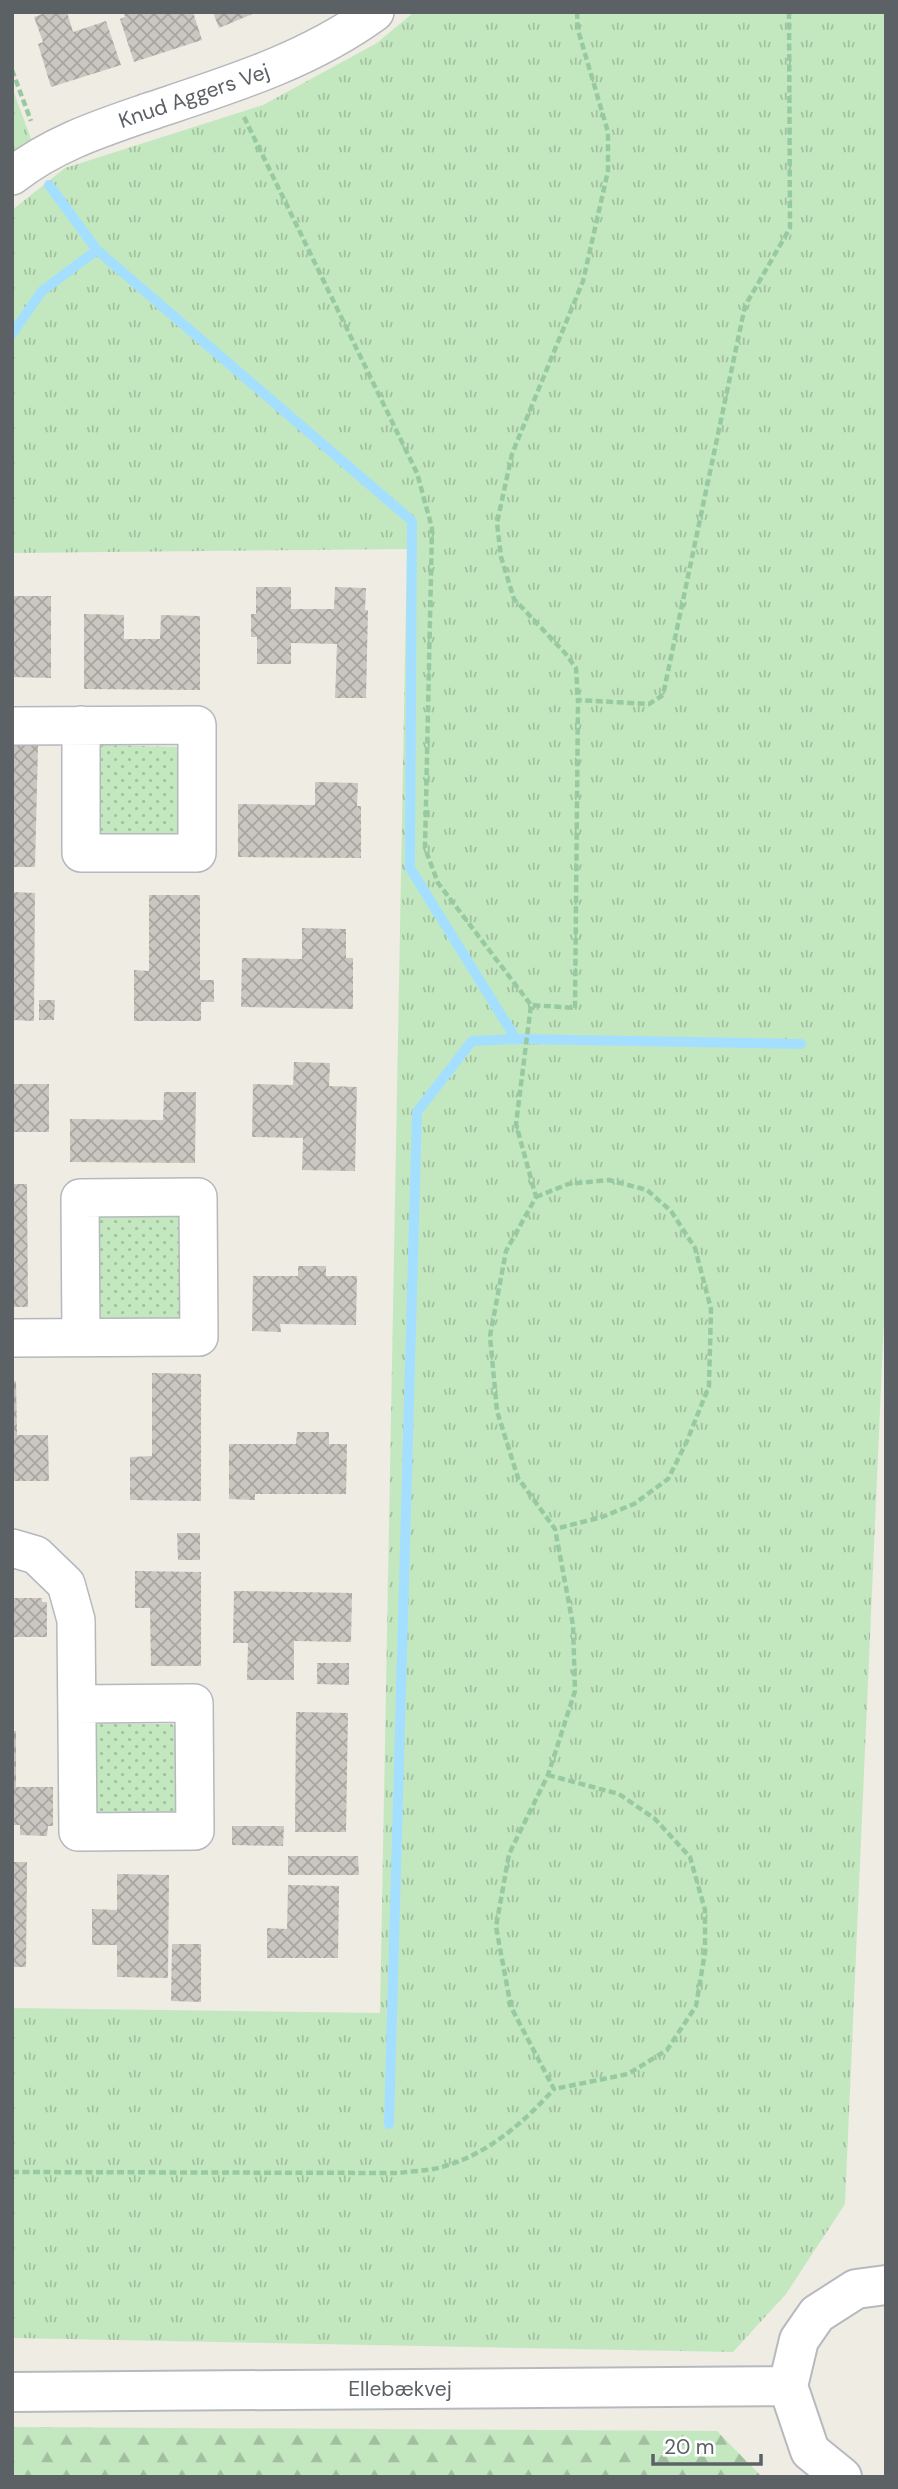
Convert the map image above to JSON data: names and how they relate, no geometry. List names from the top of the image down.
{
  "streets": {
    "street": ["Knud Aggers Vej", "Ellebækvej"]
  },
  "scale_bar": "20 m"
}
